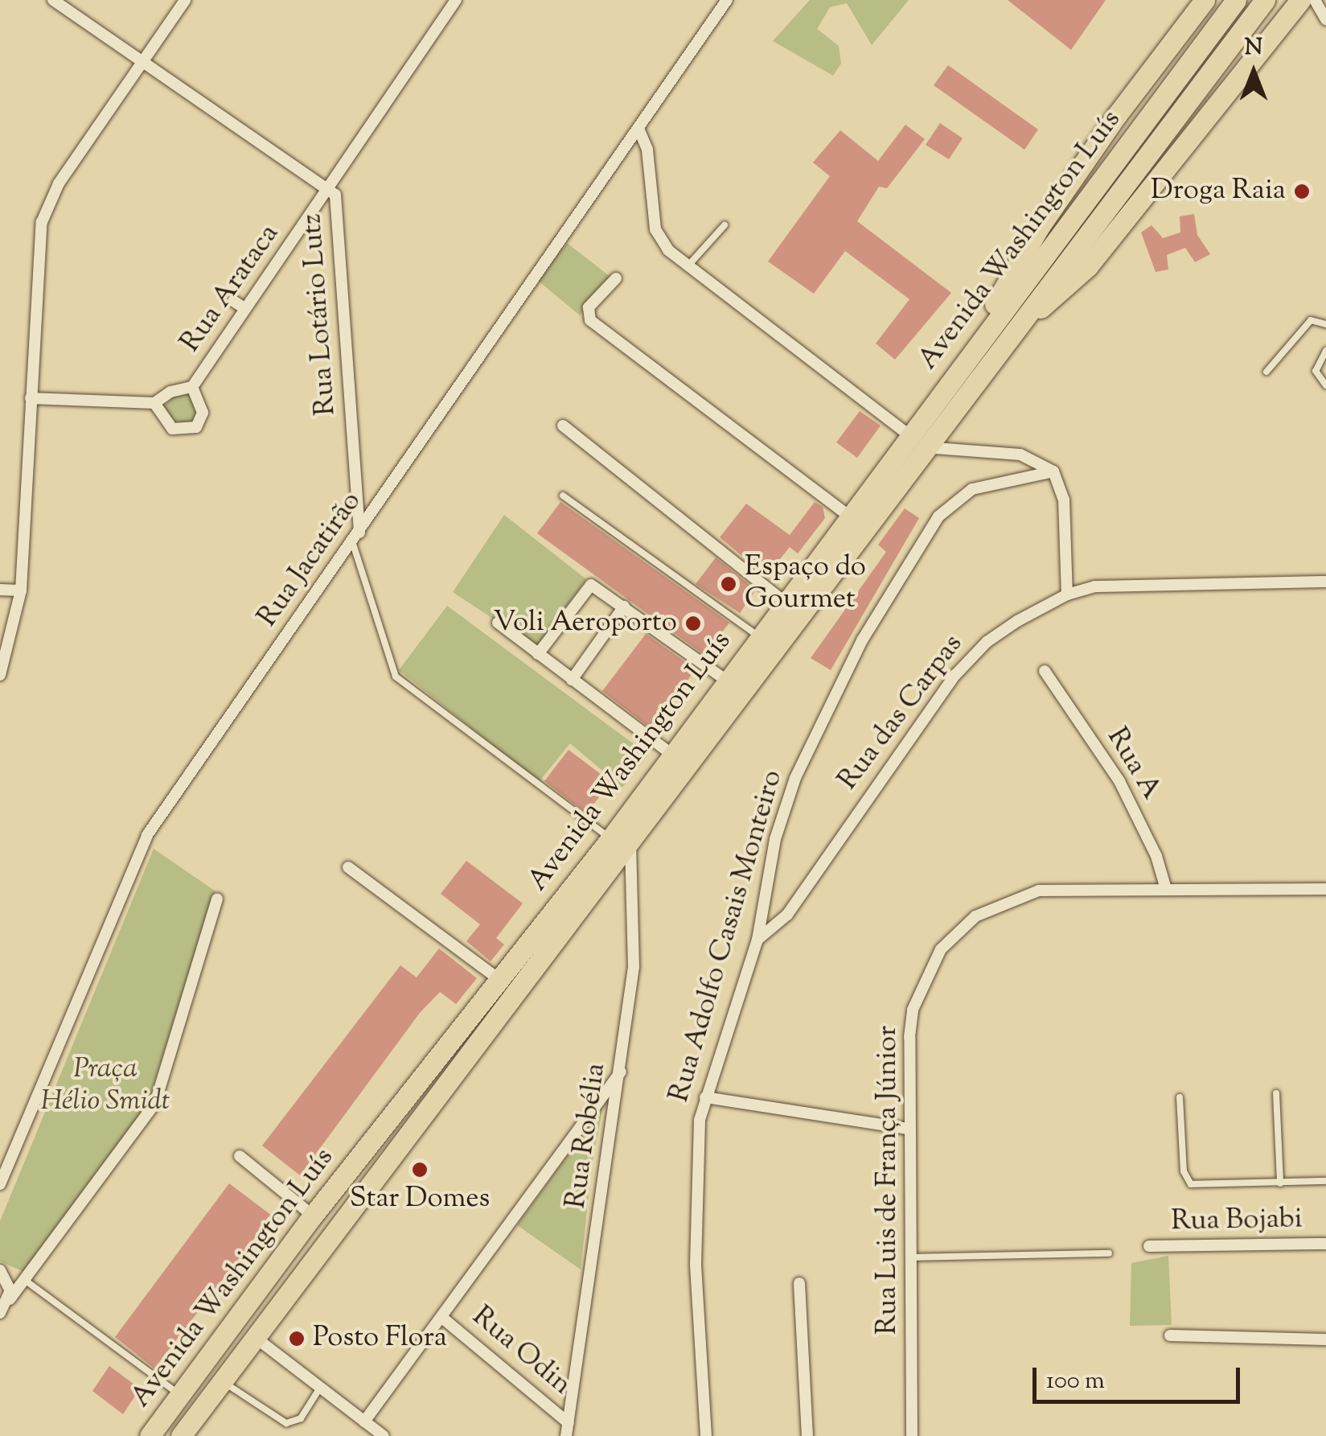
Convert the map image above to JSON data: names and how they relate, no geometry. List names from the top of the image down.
{
  "streets": {
    "highway": ["Avenida Washington Luís"],
    "street": [
      "Rua Arataca",
      "Rua Lotário Lutz",
      "Rua Jacatirão",
      "Rua das Carpas",
      "Rua A",
      "Rua Adolfo Casais Monteiro",
      "Rua Robélia",
      "Rua Luis de França Júnior",
      "Rua Bojabi",
      "Rua Odin"
    ]
  },
  "crossings": [
    ["Avenida Washington Luís", "Rua Robélia"],
    ["Rua Arataca", "Rua Lotário Lutz"],
    ["Rua Lotário Lutz", "Rua Jacatirão"],
    ["Rua das Carpas", "Rua Adolfo Casais Monteiro"],
    ["Rua A", "Rua Luis de França Júnior"],
    ["Rua Robélia", "Rua Odin"]
  ],
  "parks": ["Praça Hélio Smidt"],
  "places": [
    "Droga Raia",
    "Espaço do Gourmet",
    "Voli Aeroporto",
    "Star Domes",
    "Posto Flora"
  ],
  "scale_bar": "100 m",
  "north": "top"
}
